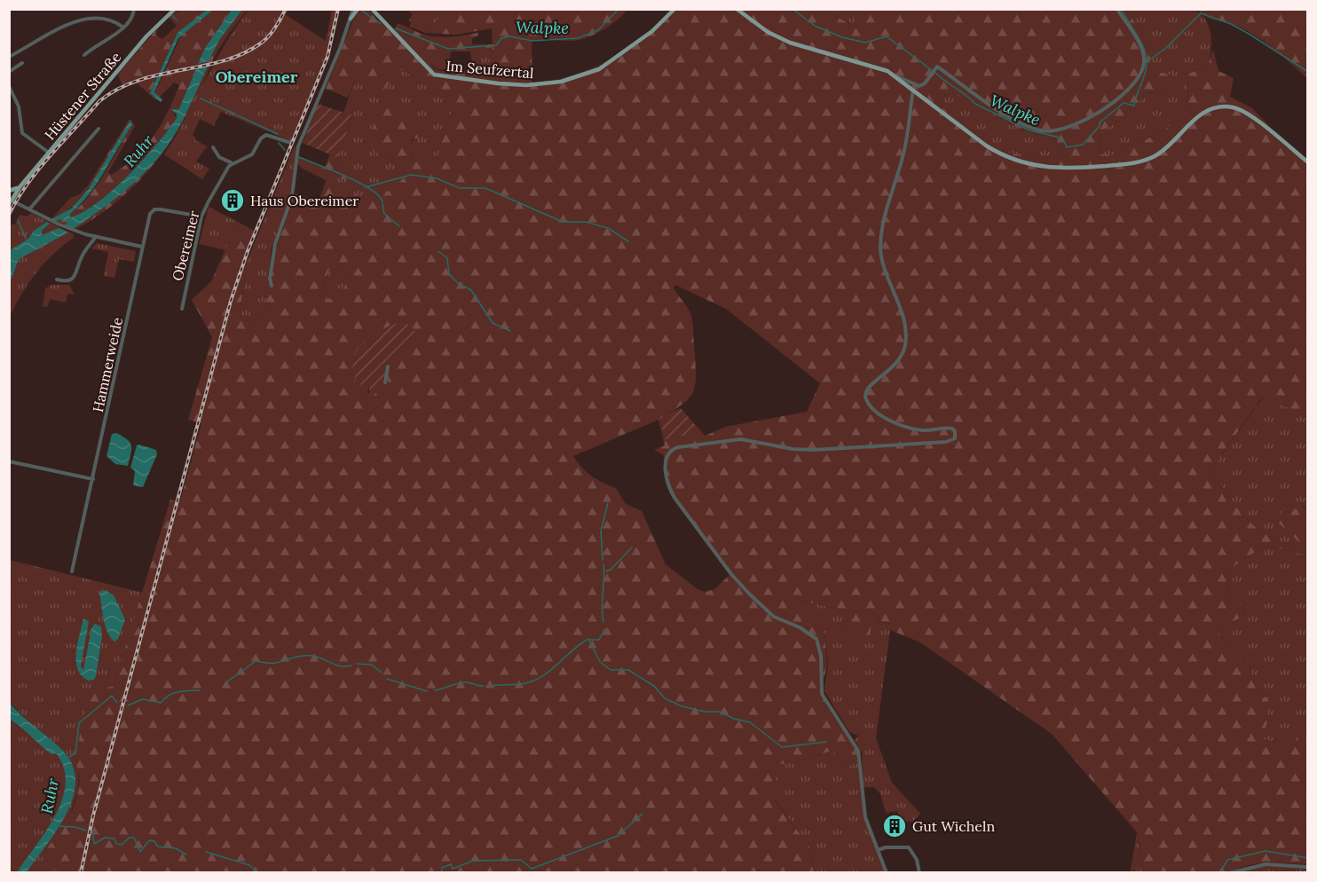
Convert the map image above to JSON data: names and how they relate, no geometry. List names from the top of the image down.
{
  "streets": {
    "main road": ["Im Seufzertal", "Hüstener Straße"],
    "street": ["Obereimer", "Hammerweide"]
  },
  "crossings": [
    ["Obereimer", "Hammerweide"]
  ],
  "districts": ["Obereimer"],
  "water": ["Walpke", "Ruhr"],
  "places": {
    "building": ["Haus Obereimer", "Gut Wicheln"]
  }
}
